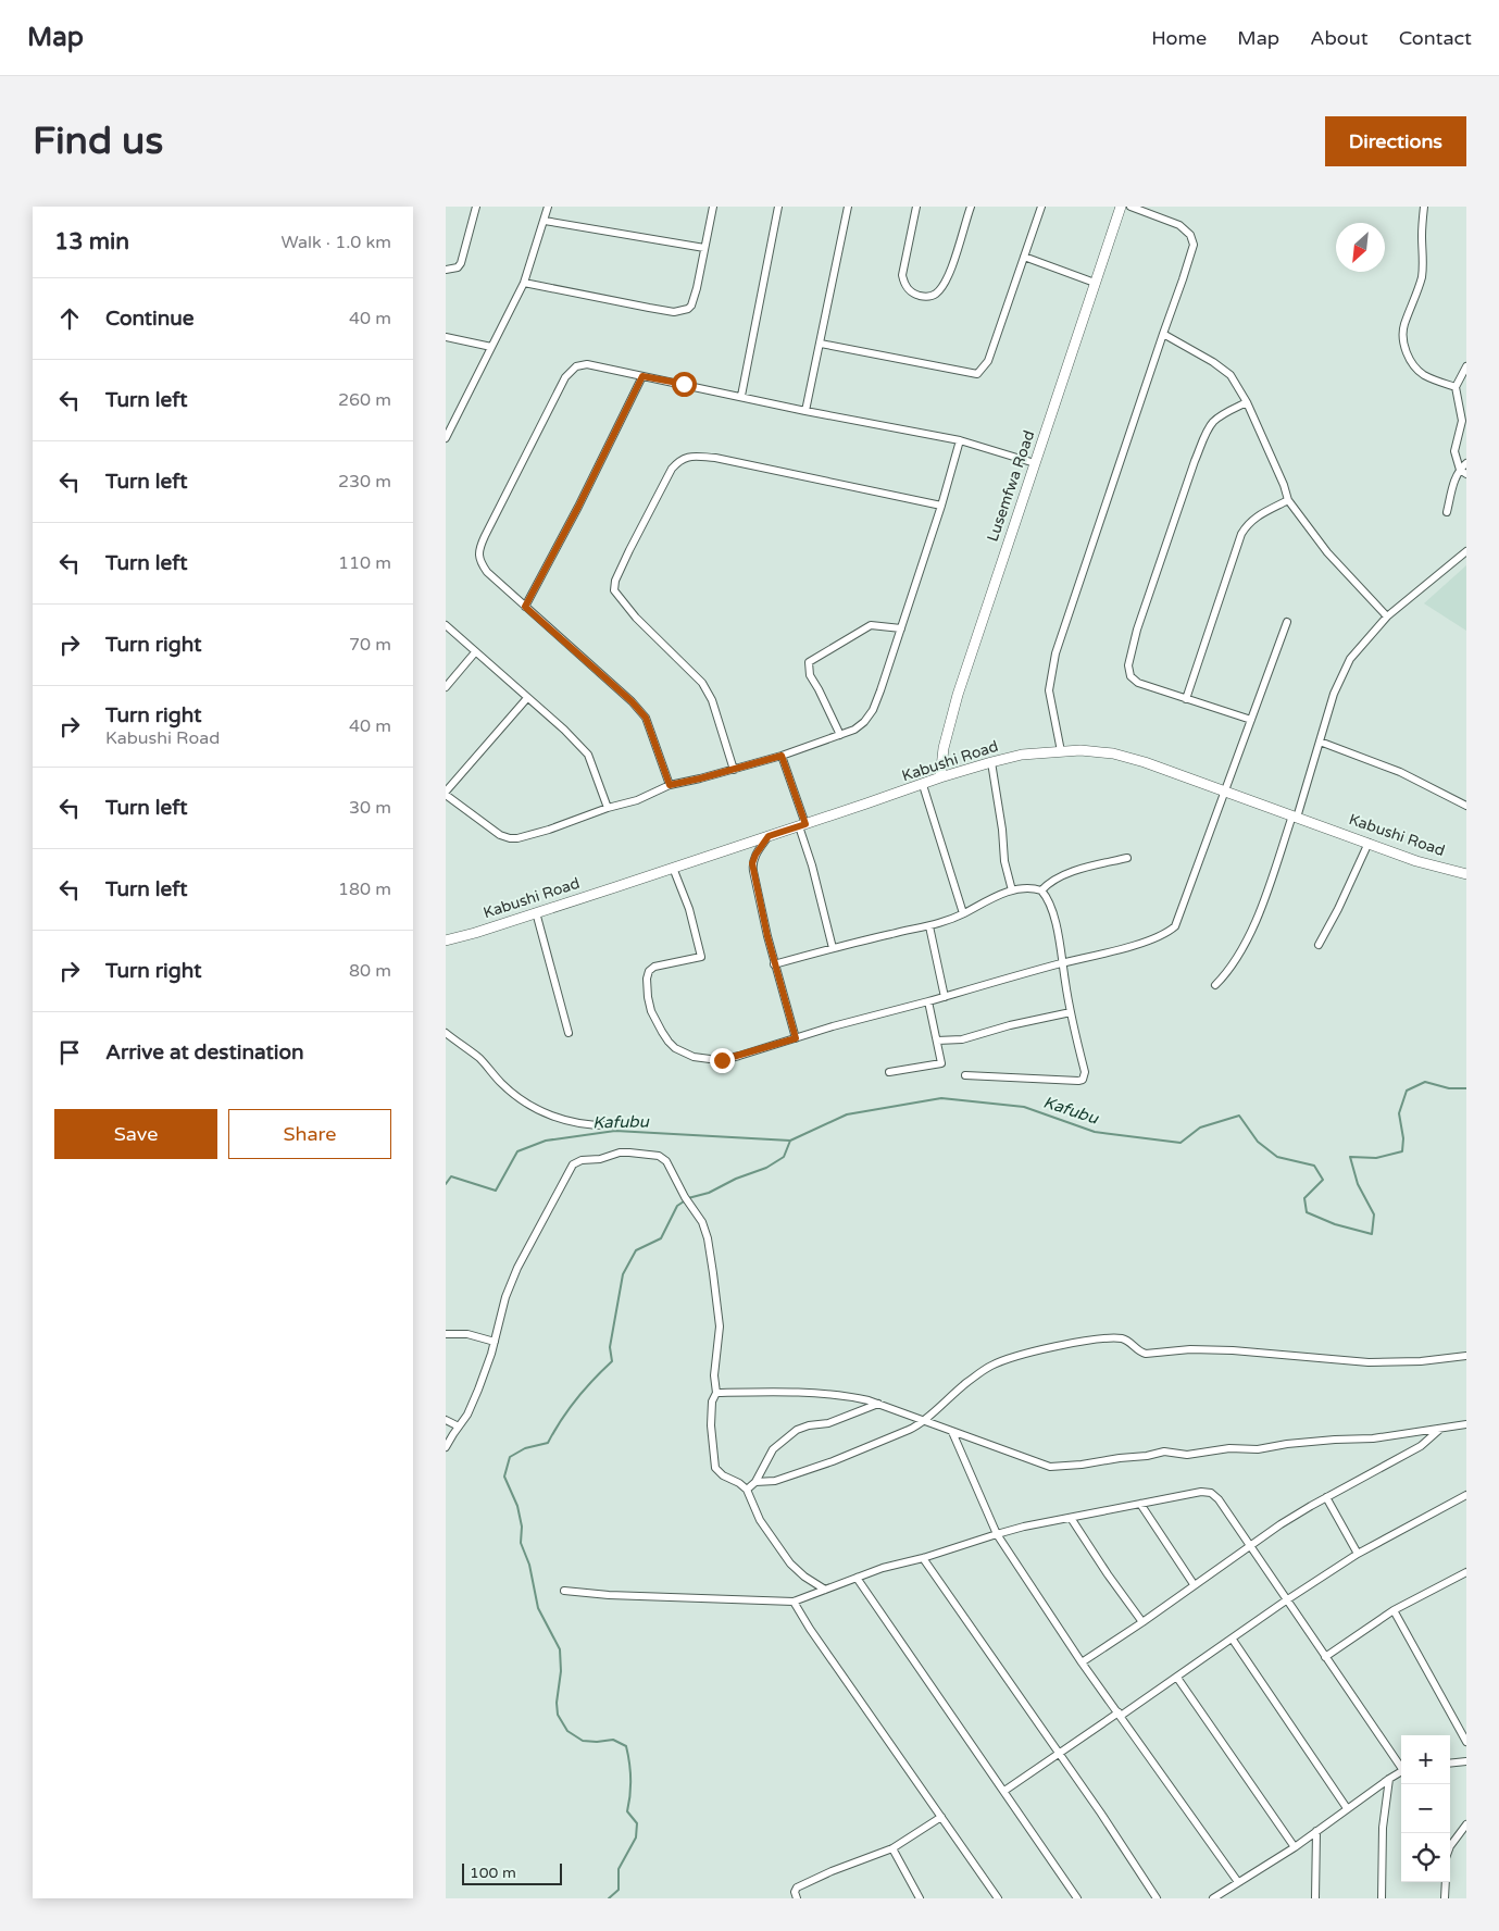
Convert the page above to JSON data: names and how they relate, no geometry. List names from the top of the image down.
{
  "streets": {
    "main road": ["Lusemfwa Road", "Kabushi Road"]
  },
  "crossings": [
    ["Lusemfwa Road", "Kabushi Road"]
  ],
  "water": ["Kafubu"],
  "scale_bar": "100 m",
  "north": "bottom left",
  "page": {
    "header": "Map",
    "nav": [
      "Home",
      "Map",
      "About",
      "Contact"
    ],
    "buttons": [
      "Directions",
      ["Save", "Share"]
    ],
    "title": "Find us",
    "heading": ["13 min", "Walk · 1.0 km"],
    "list": [
      ["Continue", "40 m"],
      ["Turn left", "260 m"],
      ["Turn left", "230 m"],
      ["Turn left", "110 m"],
      ["Turn right", "70 m"],
      ["Turn right", "Kabushi Road", "40 m"],
      ["Turn left", "30 m"],
      ["Turn left", "180 m"],
      ["Turn right", "80 m"],
      "Arrive at destination"
    ],
    "map_buttons": ["+", "−"],
    "scale": "100 m"
  }
}
